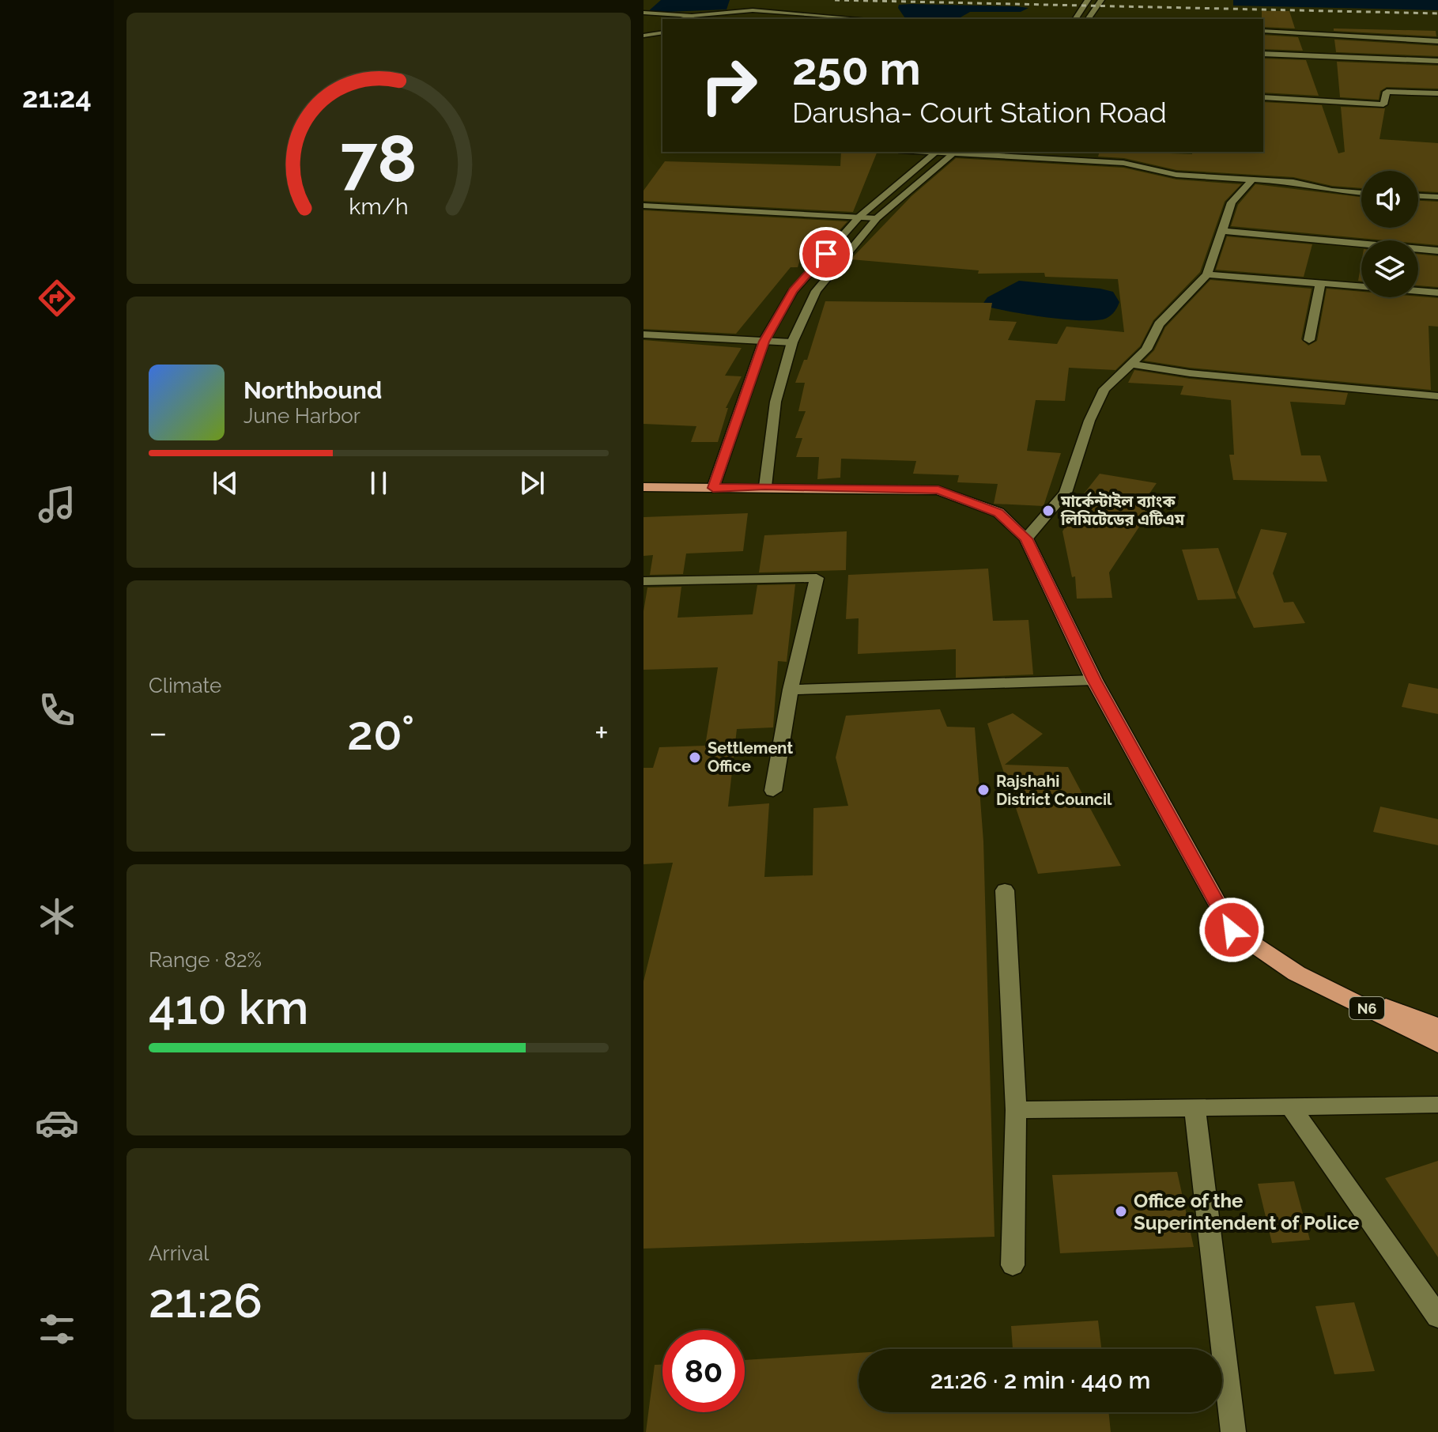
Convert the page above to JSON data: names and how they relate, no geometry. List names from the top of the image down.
{
  "streets": {
    "highway": ["N6"]
  },
  "places": [
    "মার্কেন্টাইল ব্যাংক লিমিটেডের এটিএম",
    "Settlement Office",
    "Rajshahi District Council",
    "Office of the Superintendent of Police"
  ],
  "page": {
    "tabs": "21:24",
    "turn": ["250 m", "Darusha- Court Station Road"],
    "song": ["Northbound", "June Harbor"],
    "tile": [
      "Climate",
      ["Range · 82%", "410 km"],
      ["Arrival", "21:26"]
    ],
    "heat": ["−", "20°", "+"],
    "limit": "80",
    "trip": "21:26 · 2 min · 440 m",
    "gauge": ["78", "km/h"]
  }
}
